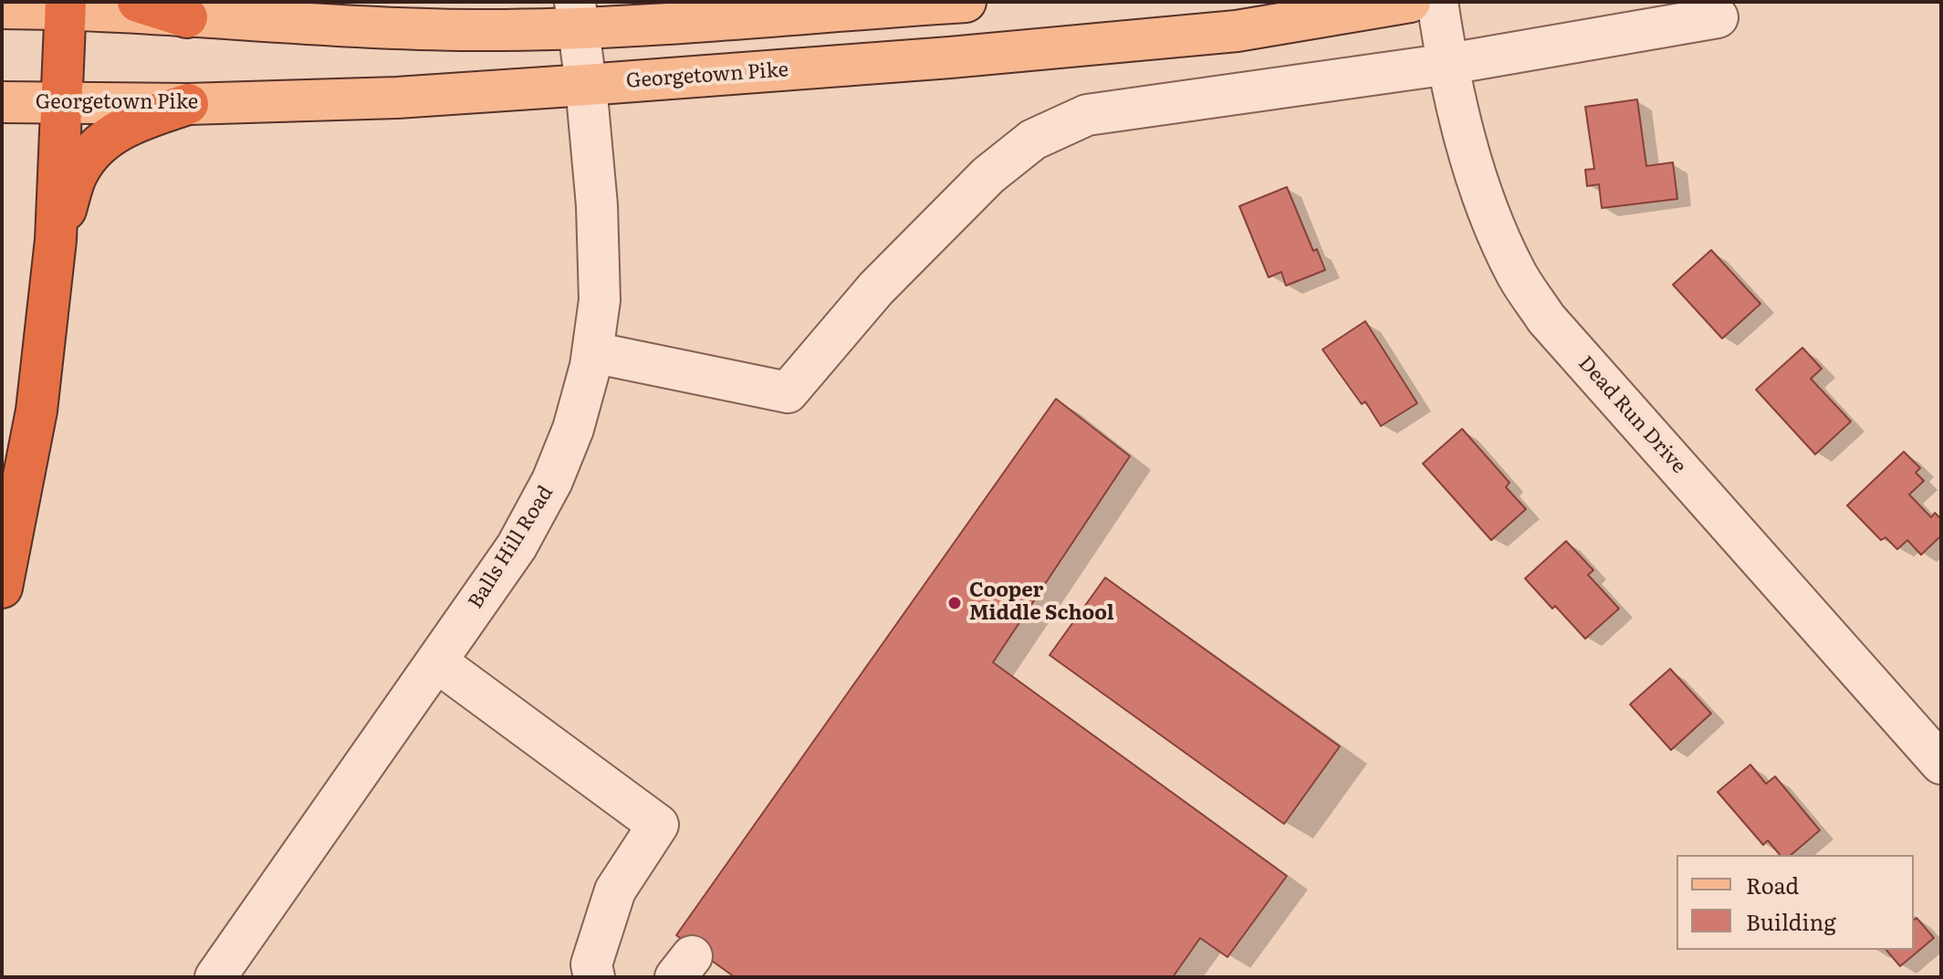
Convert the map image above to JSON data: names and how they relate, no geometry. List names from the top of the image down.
{
  "streets": {
    "main road": ["Georgetown Pike"],
    "street": ["Dead Run Drive", "Balls Hill Road"]
  },
  "crossings": [
    ["Georgetown Pike", "Balls Hill Road"]
  ],
  "places": ["Cooper Middle School"],
  "legend": ["Road", "Building"]
}
